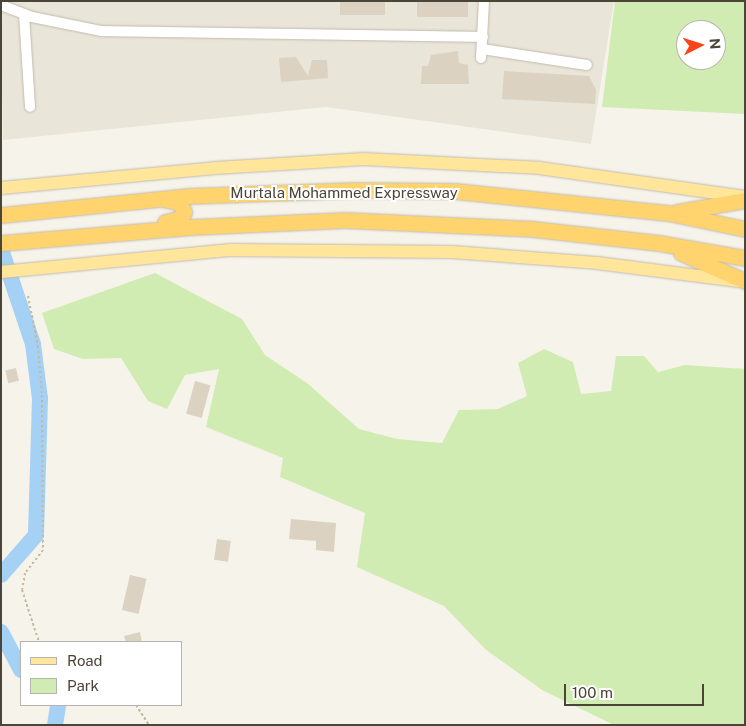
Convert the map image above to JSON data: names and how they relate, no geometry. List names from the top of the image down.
{
  "streets": {
    "highway": ["Murtala Mohammed Expressway"]
  },
  "legend": ["Road", "Park"],
  "scale_bar": "100 m",
  "north": "right"
}
